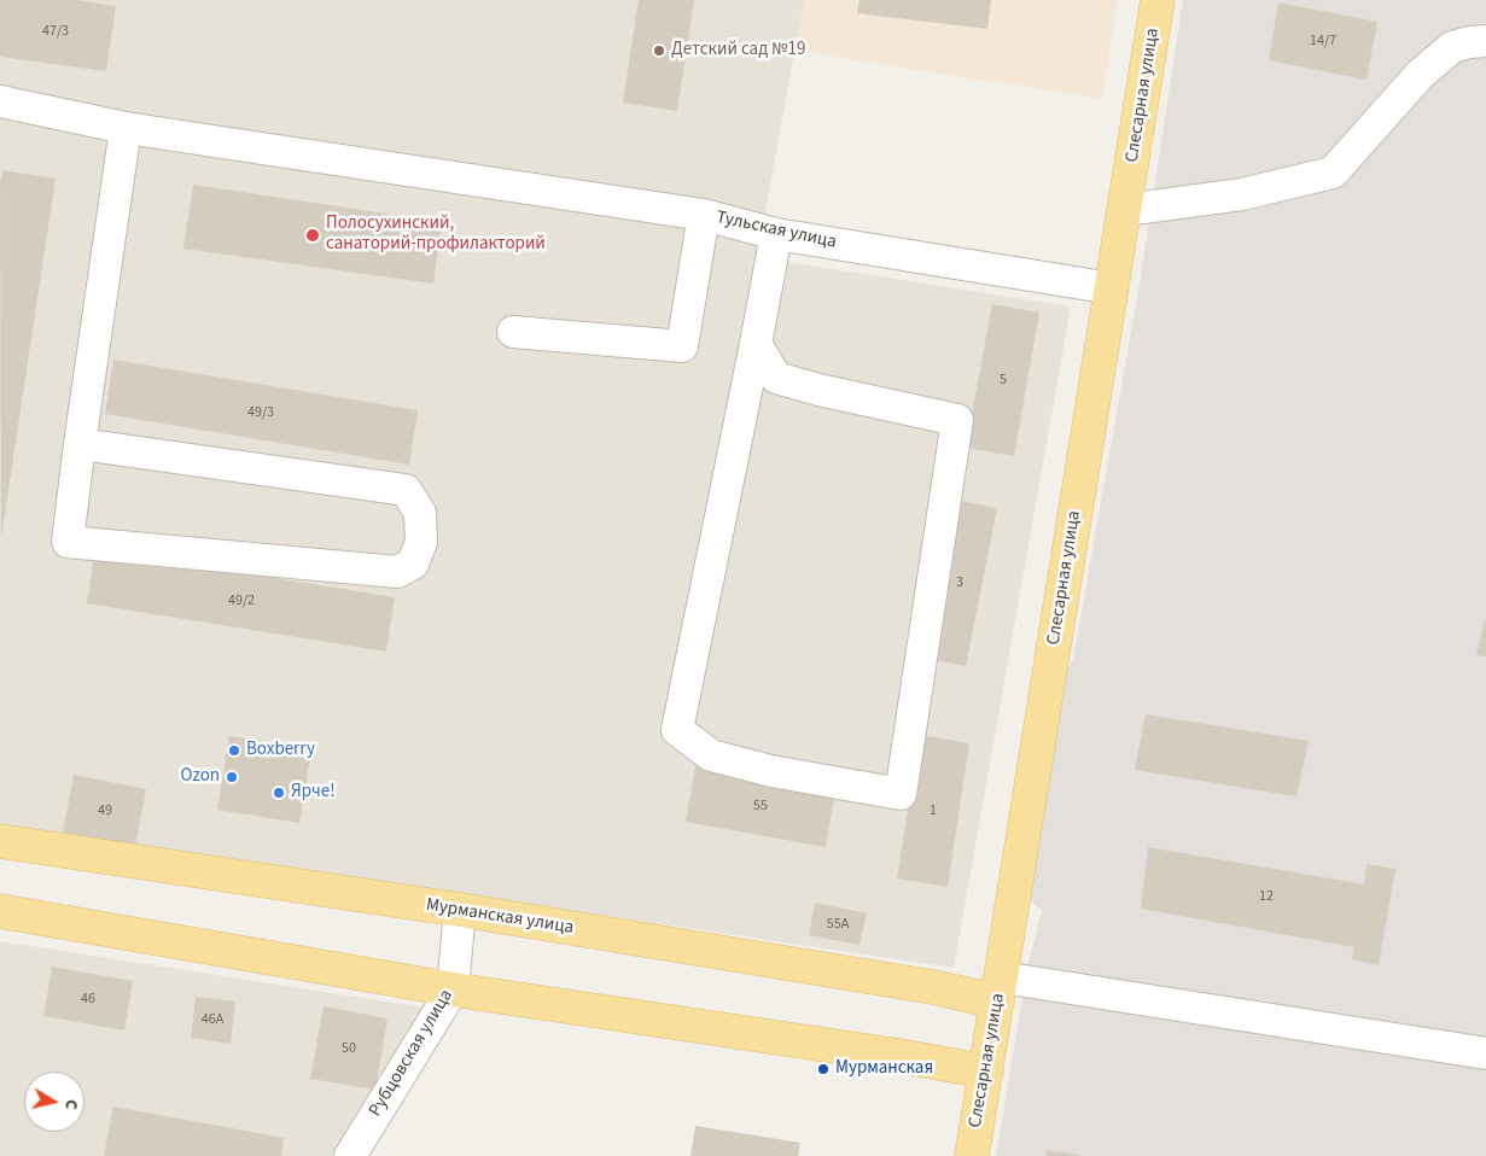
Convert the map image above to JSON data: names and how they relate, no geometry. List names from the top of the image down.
{
  "streets": {
    "main road": ["Слесарная улица", "Мурманская улица"],
    "street": ["Тульская улица", "Рубцовская улица"]
  },
  "crossings": [
    ["Слесарная улица", "Тульская улица"],
    ["Слесарная улица", "Мурманская улица"],
    ["Мурманская улица", "Рубцовская улица"]
  ],
  "places": [
    "Детский сад №19",
    "Полосухинский, санаторий-профилакторий",
    "Boxberry",
    "Ozon",
    "Ярче!",
    "Мурманская"
  ],
  "house_numbers": [
    "47/3",
    "14/7",
    "5",
    "49/3",
    "3",
    "49/2",
    "55",
    "49",
    "1",
    "12",
    "55А",
    "46",
    "46А",
    "50"
  ],
  "north": "right"
}
